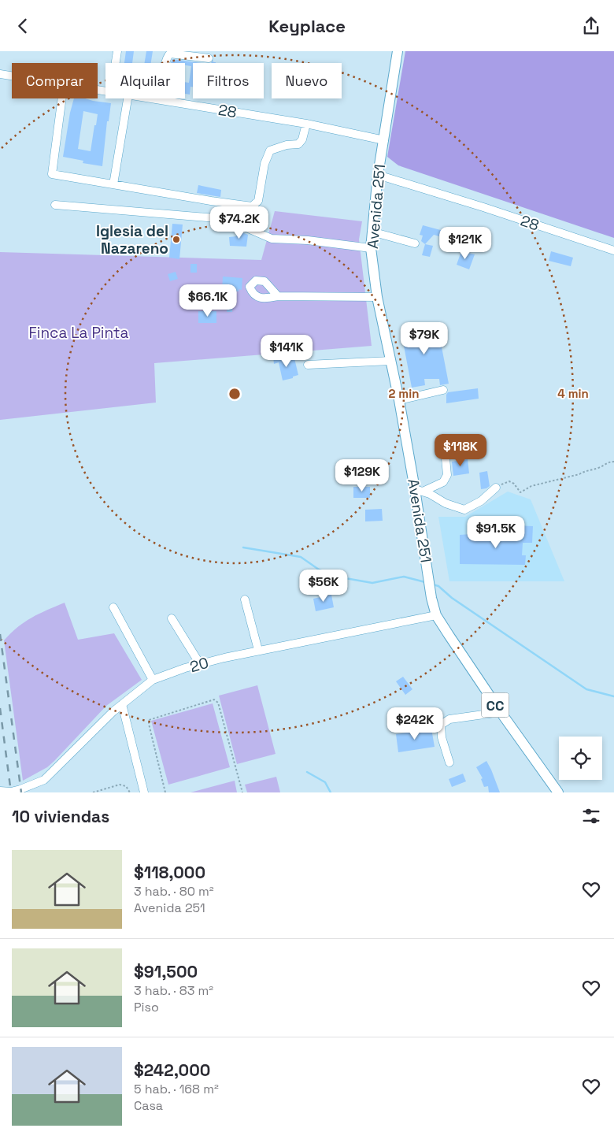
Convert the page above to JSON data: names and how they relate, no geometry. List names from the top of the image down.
{
  "streets": {
    "main road": ["Avenida 251", "CC"],
    "street": ["28", "20"]
  },
  "crossings": [
    ["28", "Avenida 251"],
    ["Avenida 251", "20"]
  ],
  "parks": ["Finca La Pinta"],
  "places": ["Iglesia del Nazareno"],
  "page": {
    "header": "Keyplace",
    "chip": [
      "Comprar",
      "Alquilar",
      "Filtros",
      "Nuevo"
    ],
    "price": [
      "$74.2K",
      "$121K",
      "$66.1K",
      "$79K",
      "$141K",
      "$118K",
      "$129K",
      "$91.5K",
      "$56K",
      "$242K"
    ],
    "heading": "10 viviendas",
    "list": [
      {
        "name": "$118,000",
        "note": "3 hab. · 80 m² · Avenida 251"
      },
      {
        "name": "$91,500",
        "note": "3 hab. · 83 m² · Piso"
      },
      {
        "name": "$242,000",
        "note": "5 hab. · 168 m² · Casa"
      }
    ]
  },
  "rings": ["2 min", "4 min"]
}
